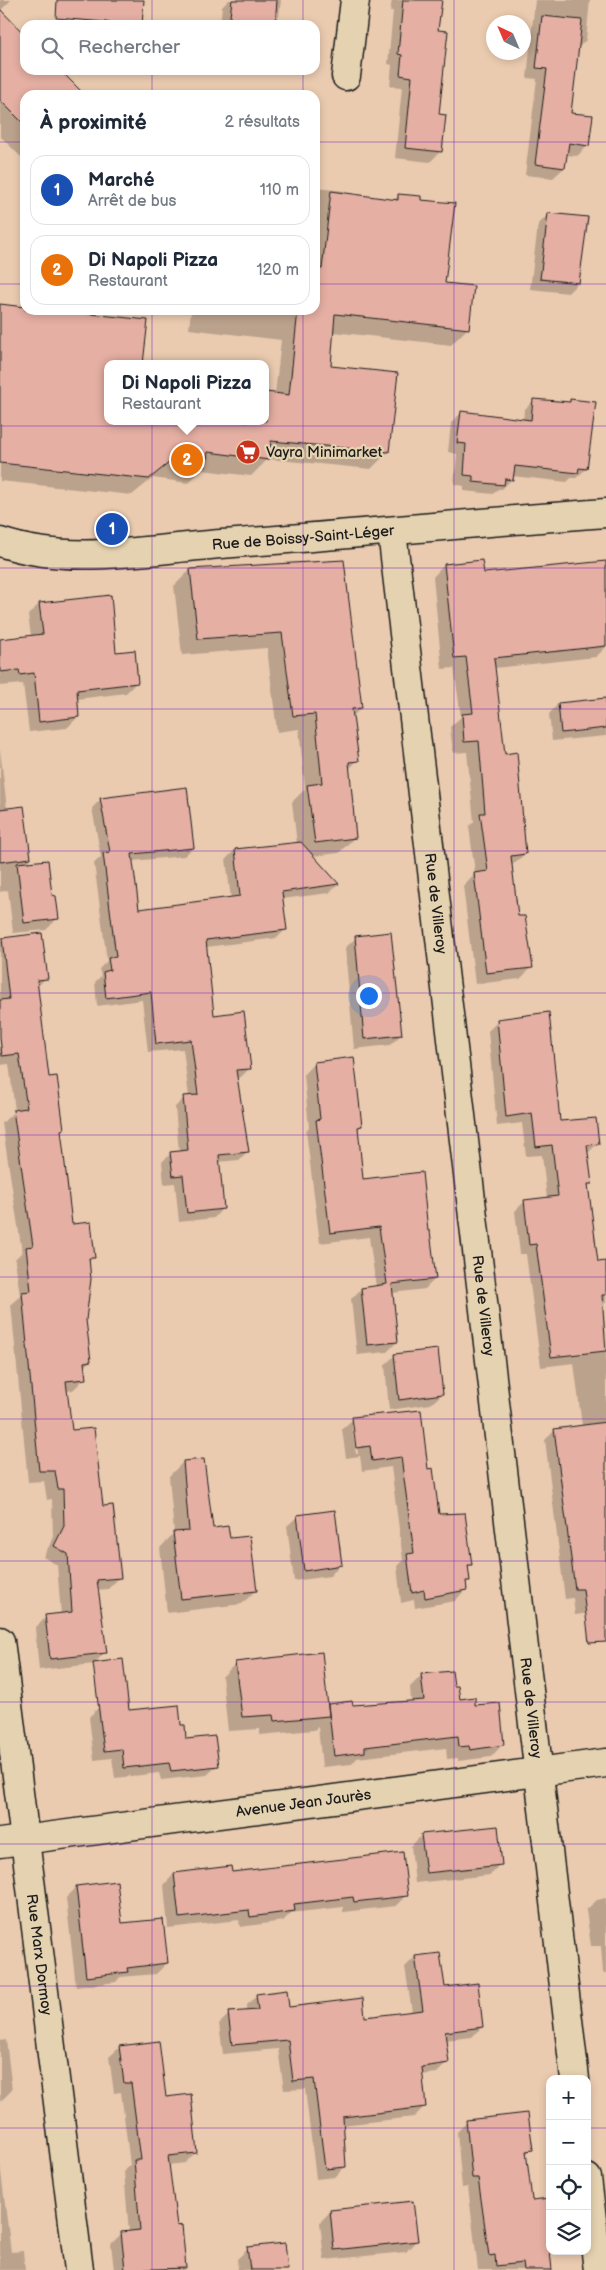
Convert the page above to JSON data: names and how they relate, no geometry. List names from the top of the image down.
{
  "streets": {
    "street": [
      "Rue de Boissy-Saint-Léger",
      "Rue de Villeroy",
      "Avenue Jean Jaurès",
      "Rue Marx Dormoy"
    ]
  },
  "crossings": [
    ["Rue de Boissy-Saint-Léger", "Rue de Villeroy"],
    ["Rue de Villeroy", "Avenue Jean Jaurès"],
    ["Avenue Jean Jaurès", "Rue Marx Dormoy"]
  ],
  "places": {
    "supermarket": ["Vayra Minimarket"]
  },
  "north": "top left",
  "page": {
    "search": "Rechercher",
    "heading": ["À proximité", "2 résultats"],
    "list": [
      {
        "mark": "1",
        "name": "Marché",
        "note": "Arrêt de bus",
        "value": "110 m"
      },
      {
        "mark": "2",
        "name": "Di Napoli Pizza",
        "note": "Restaurant",
        "value": "120 m"
      }
    ],
    "popup": ["Di Napoli Pizza", "Restaurant"],
    "pins": ["2", "1"],
    "map_buttons": ["+", "−"]
  }
}
